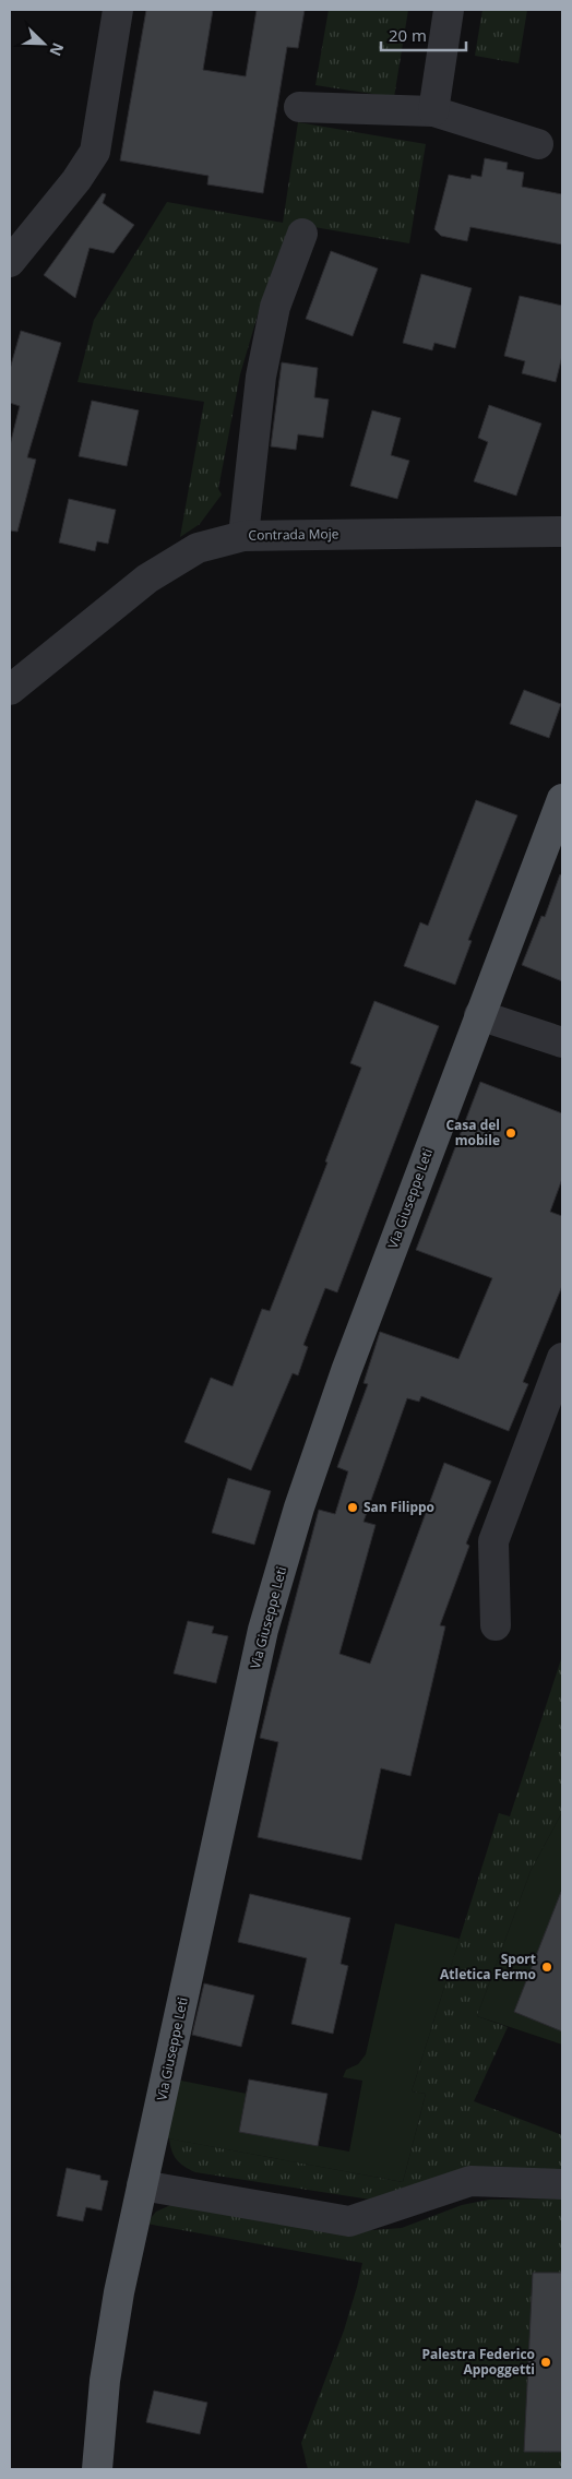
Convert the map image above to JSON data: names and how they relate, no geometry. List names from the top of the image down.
{
  "streets": {
    "main road": ["Via Giuseppe Leti"],
    "street": ["Contrada Moje"]
  },
  "places": [
    "Casa del mobile",
    "San Filippo",
    "Sport Atletica Fermo",
    "Palestra Federico Appoggetti"
  ],
  "scale_bar": "20 m",
  "north": "bottom right"
}
